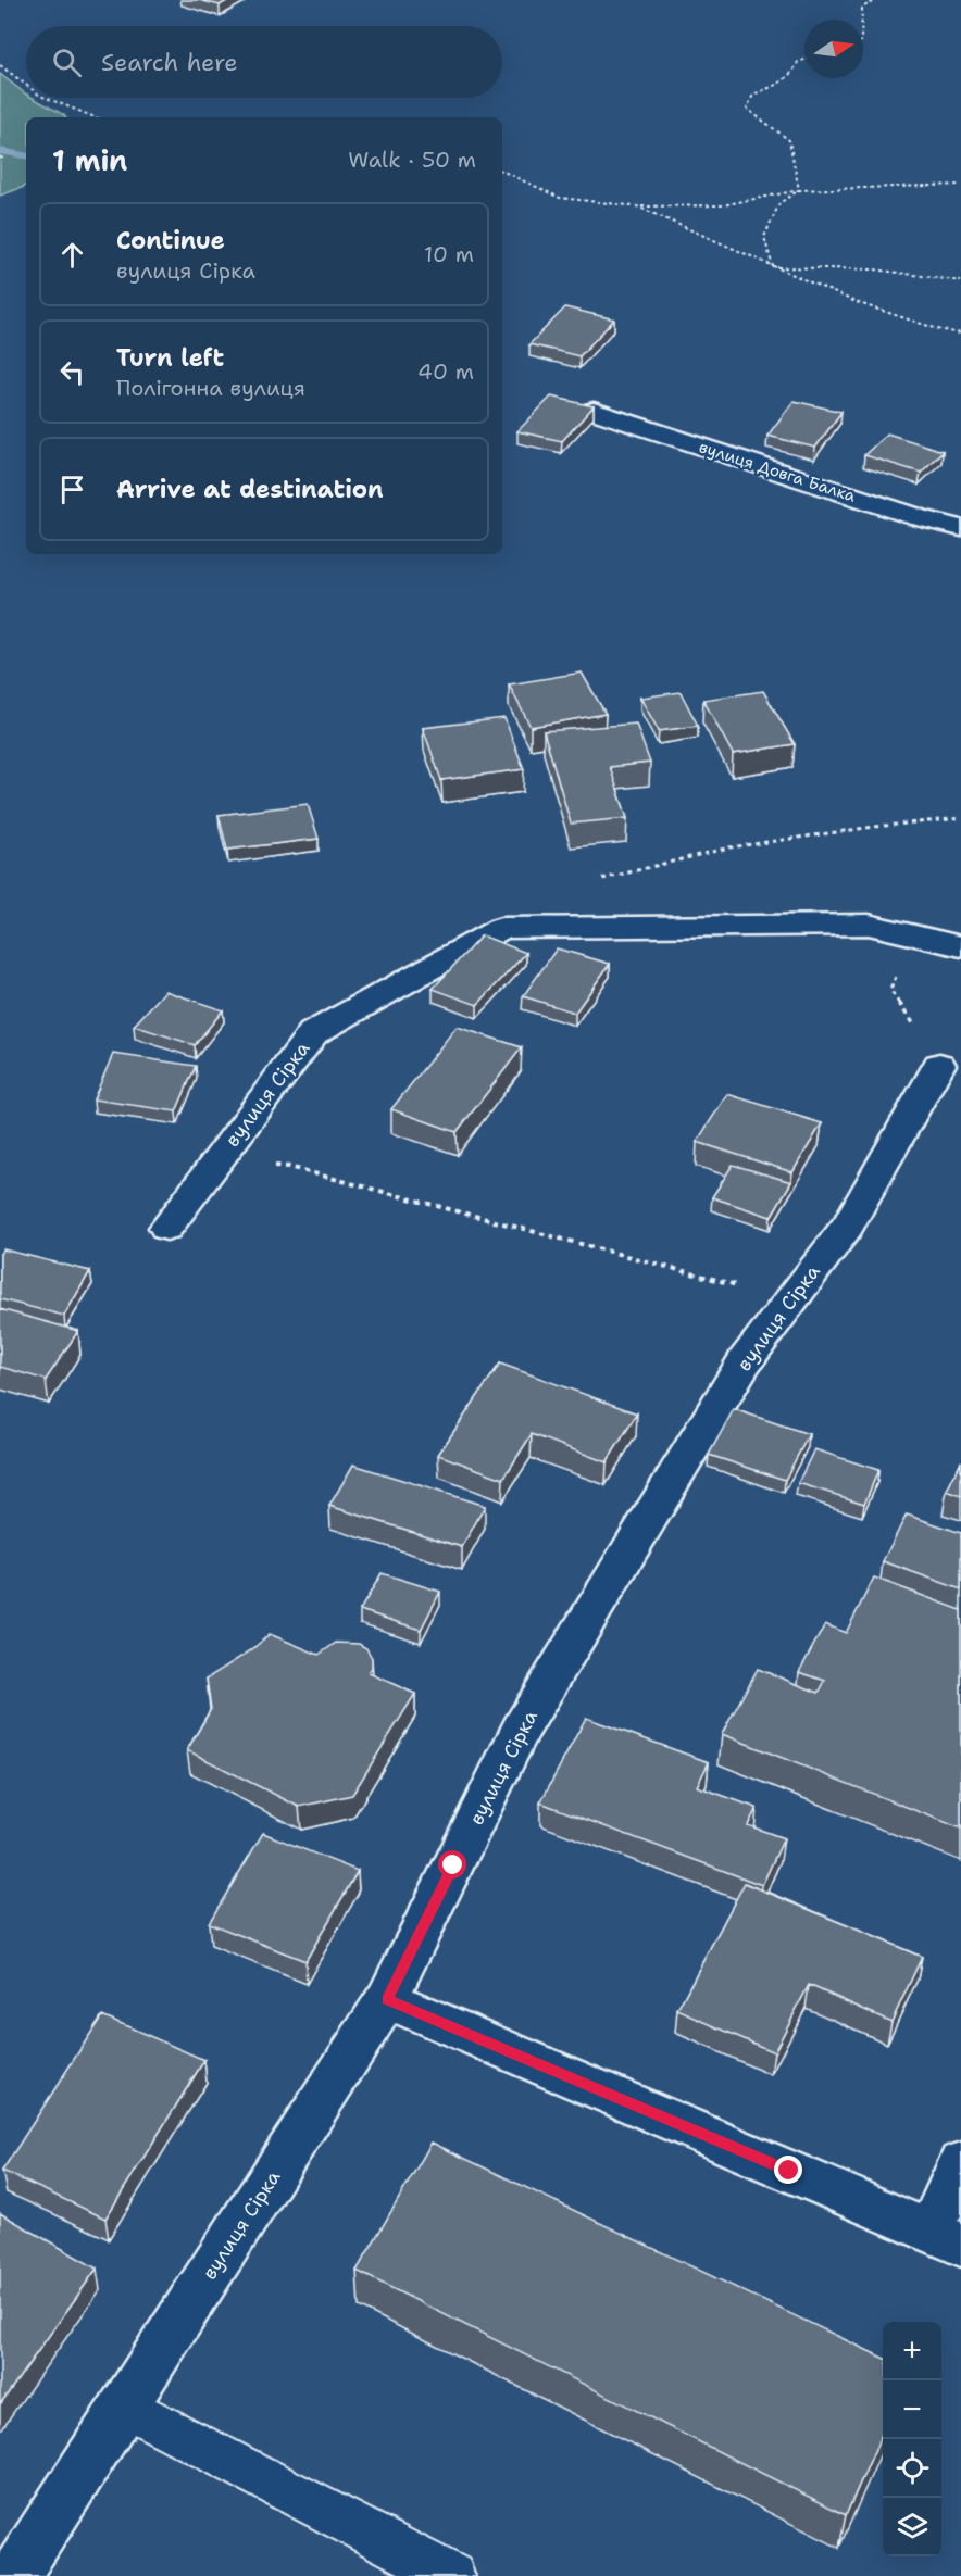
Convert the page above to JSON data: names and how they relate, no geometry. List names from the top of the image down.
{
  "streets": {
    "street": ["вулиця Довга Балка", "вулиця Сірка"]
  },
  "north": "right",
  "page": {
    "search": "Search here",
    "heading": ["1 min", "Walk · 50 m"],
    "list": [
      ["Continue", "вулиця Сірка", "10 m"],
      ["Turn left", "Полігонна вулиця", "40 m"],
      "Arrive at destination"
    ],
    "map_buttons": ["+", "−"]
  }
}
